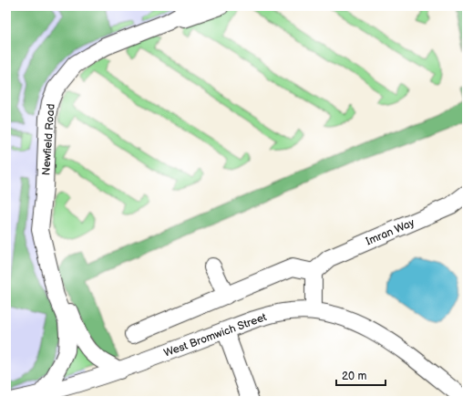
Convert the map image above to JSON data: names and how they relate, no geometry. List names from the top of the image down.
{
  "streets": {
    "street": ["Newfield Road", "Imran Way", "West Bromwich Street"]
  },
  "crossings": [
    ["Newfield Road", "West Bromwich Street"]
  ],
  "scale_bar": "20 m"
}
